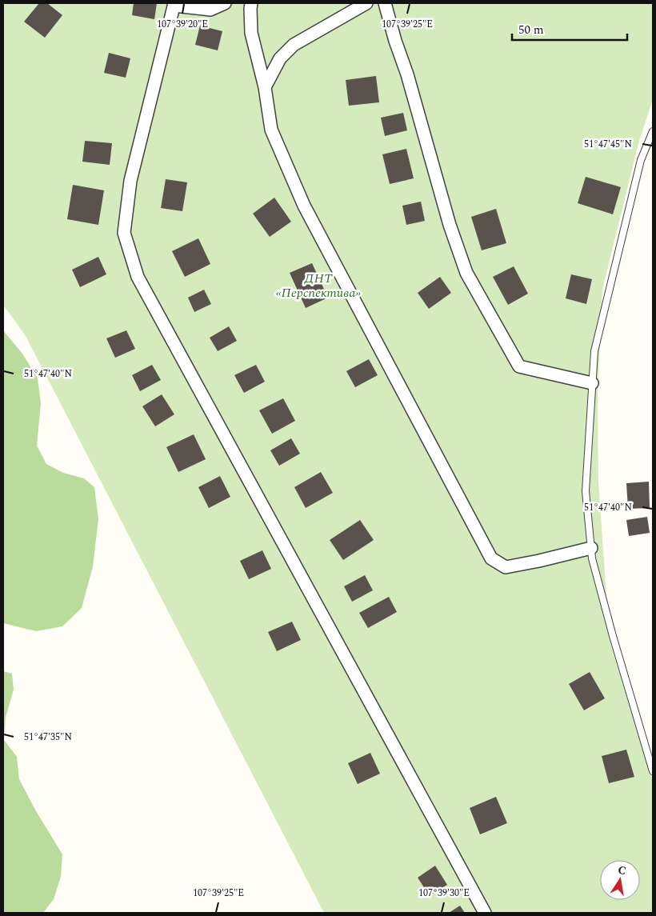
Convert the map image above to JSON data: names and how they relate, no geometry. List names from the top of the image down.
{
  "parks": ["ДНТ «Перспектива»"],
  "scale_bar": "50 m",
  "north": "top",
  "coordinates": [
    "107°39'20\"E",
    "107°39'25\"E",
    "51°47'45\"N",
    "51°47'40\"N",
    "51°47'35\"N",
    "107°39'30\"E"
  ]
}
